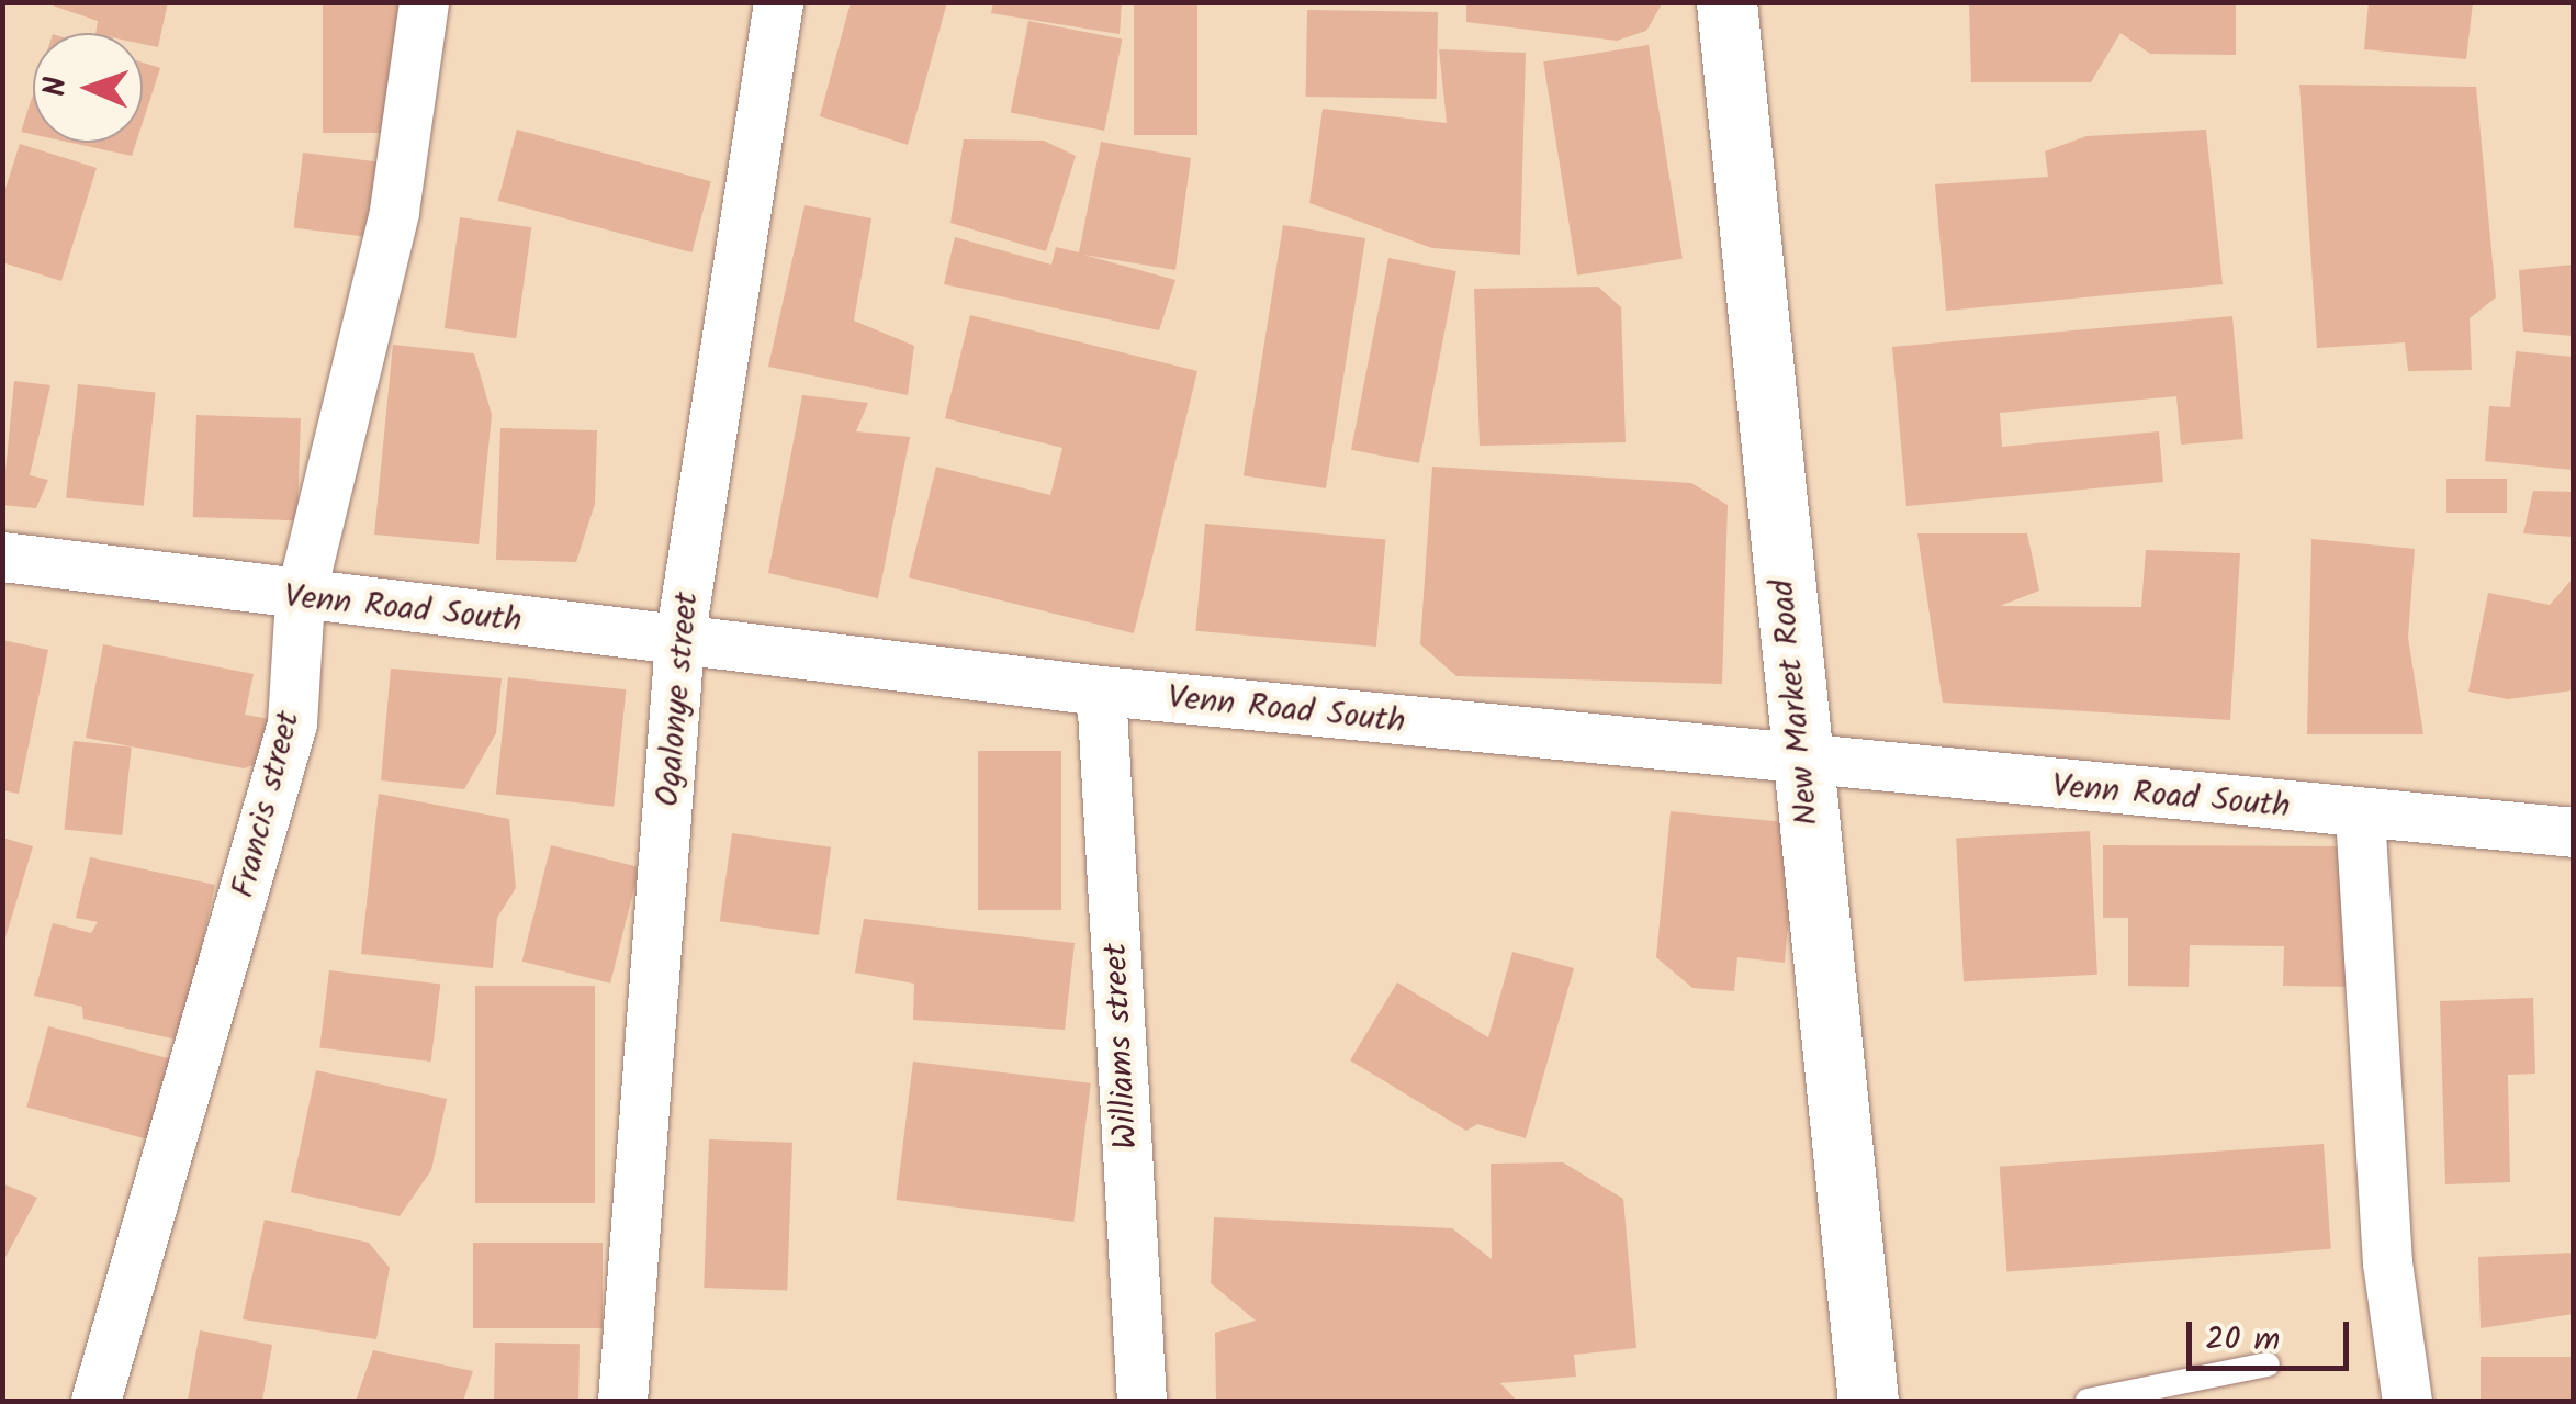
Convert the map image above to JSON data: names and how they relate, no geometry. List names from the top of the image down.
{
  "streets": {
    "street": [
      "Venn Road South",
      "Ogalonye street",
      "New Market Road",
      "Francis street",
      "Williams street"
    ]
  },
  "crossings": [
    ["Venn Road South", "Ogalonye street"],
    ["Venn Road South", "New Market Road"],
    ["Venn Road South", "Francis street"],
    ["Venn Road South", "Williams street"]
  ],
  "scale_bar": "20 m",
  "north": "left"
}
